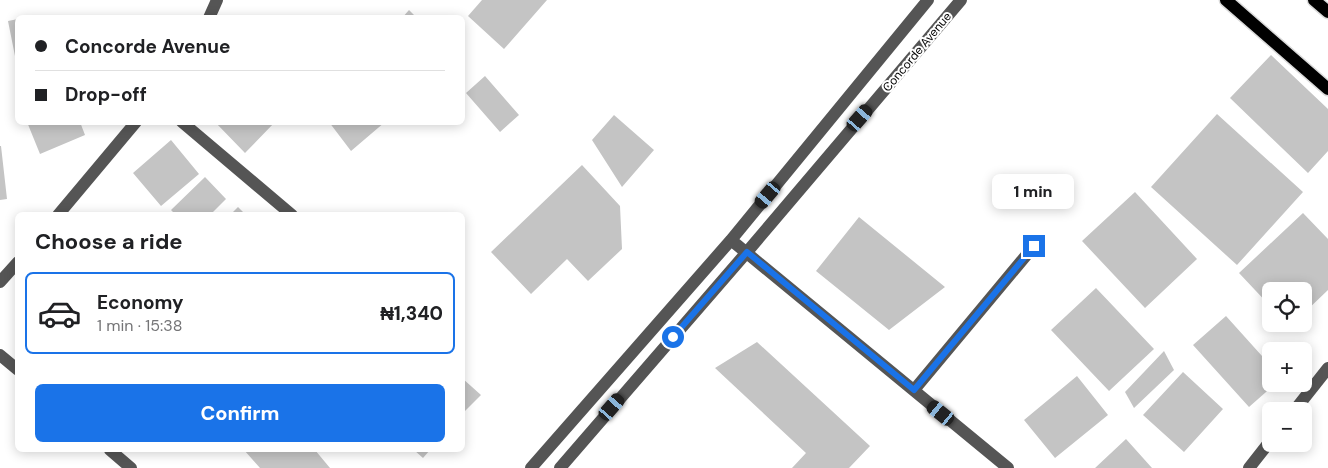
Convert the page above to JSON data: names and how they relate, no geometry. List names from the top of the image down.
{
  "streets": {
    "street": ["Concorde Avenue"]
  },
  "page": {
    "banner": ["Concorde Avenue", "Drop-off"],
    "bubble": "1 min",
    "heading": "Choose a ride",
    "list": [
      {
        "name": "Economy",
        "note": "1 min · 15:38",
        "value": "₦1,340"
      }
    ],
    "map_buttons": ["+", "−"],
    "buttons": "Confirm"
  }
}
